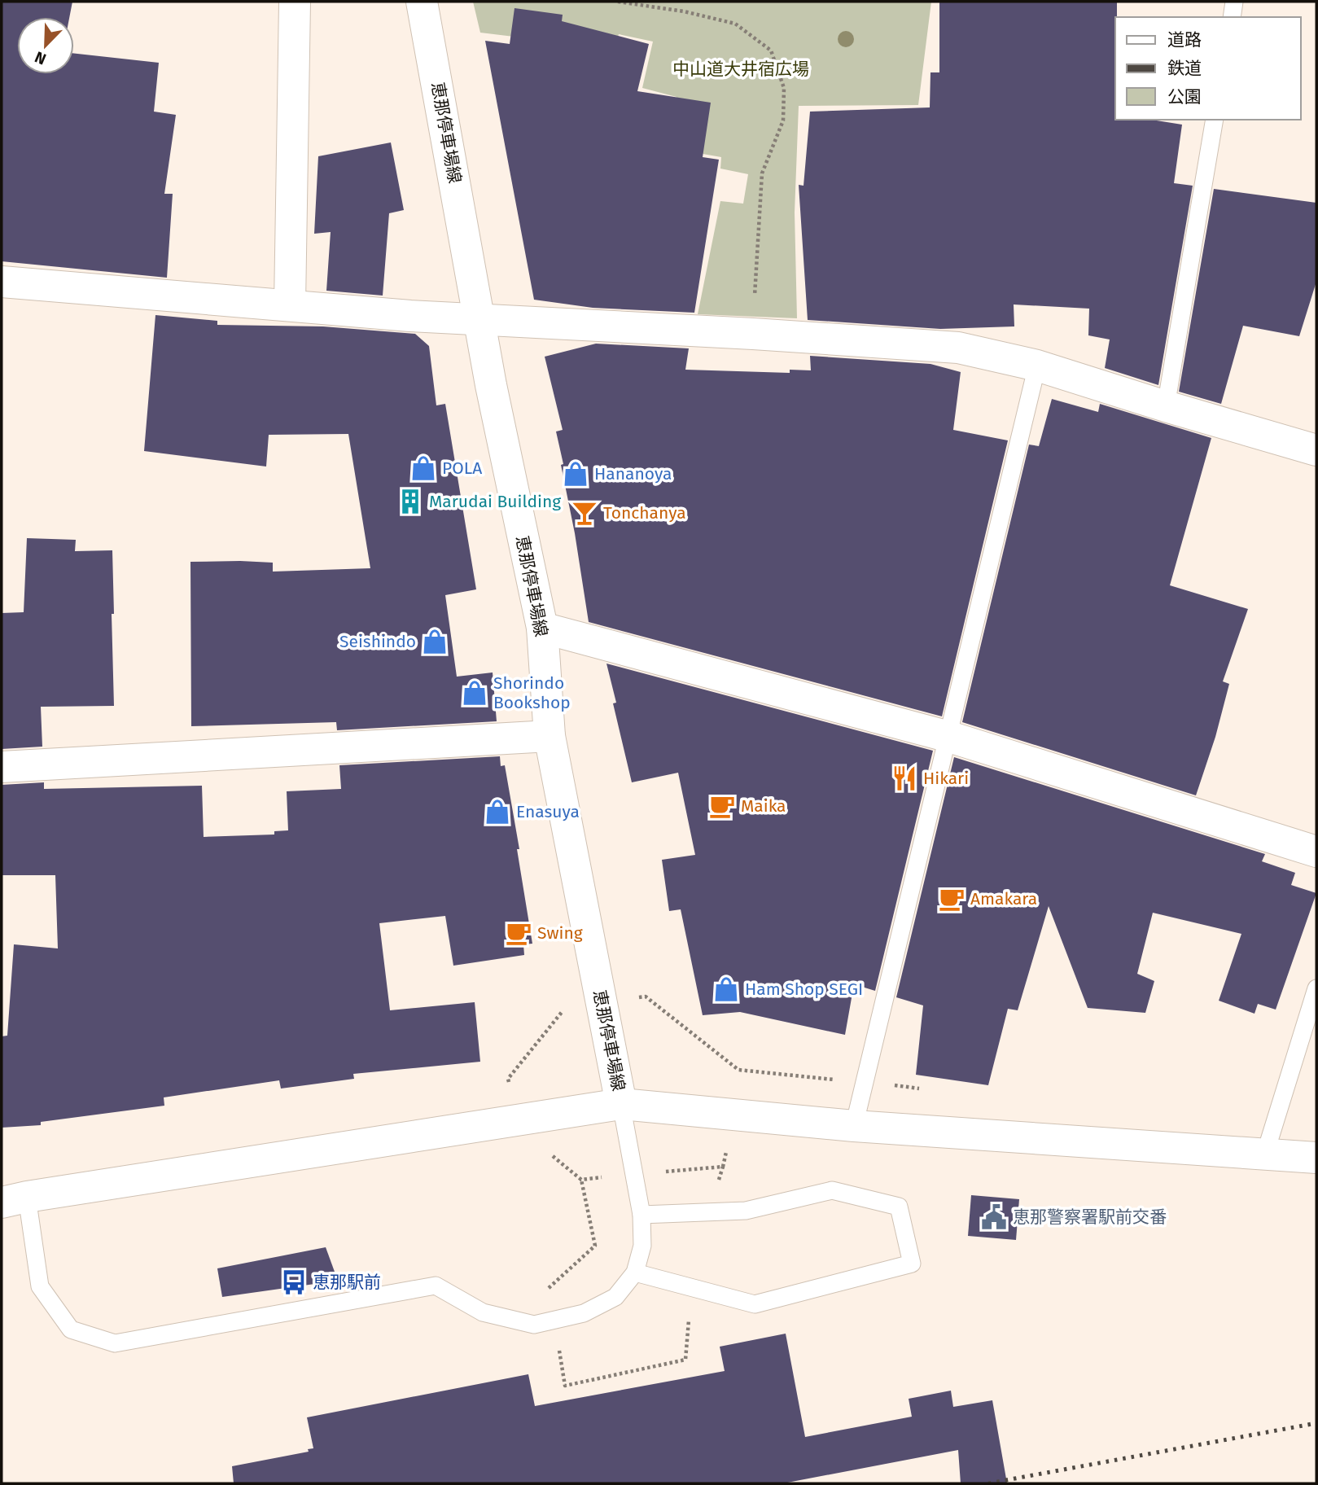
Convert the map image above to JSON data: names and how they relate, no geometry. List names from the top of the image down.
{
  "streets": {
    "street": ["恵那停車場線"]
  },
  "parks": ["中山道大井宿広場"],
  "places": {
    "shop": [
      "POLA",
      "Hananoya",
      "Seishindo",
      "Shorindo Bookshop",
      "Enasuya",
      "Ham Shop SEGI"
    ],
    "building": ["Marudai Building"],
    "bar": ["Tonchanya"],
    "restaurant": ["Hikari"],
    "cafe": ["Maika", "Amakara", "Swing"],
    "public building": ["恵那警察署駅前交番"],
    "bus stop": ["恵那駅前"]
  },
  "legend": ["道路", "鉄道", "公園"],
  "north": "bottom left"
}
